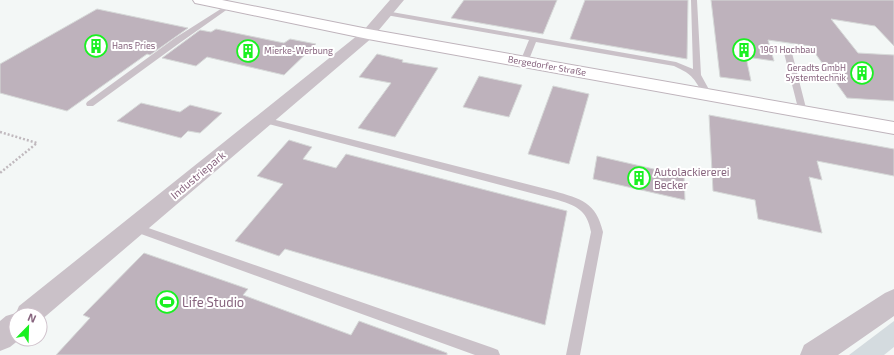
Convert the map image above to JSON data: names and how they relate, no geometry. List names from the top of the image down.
{
  "streets": {
    "street": ["Bergedorfer Straße", "Industriepark"]
  },
  "crossings": [
    ["Bergedorfer Straße", "Industriepark"]
  ],
  "places": {
    "building": [
      "Hans Pries",
      "1961 Hochbau",
      "Mierke-Werbung",
      "Geradts GmbH Systemtechnik",
      "Autolackiererei Becker"
    ],
    "sports": ["Life Studio"]
  },
  "north": "top right"
}
